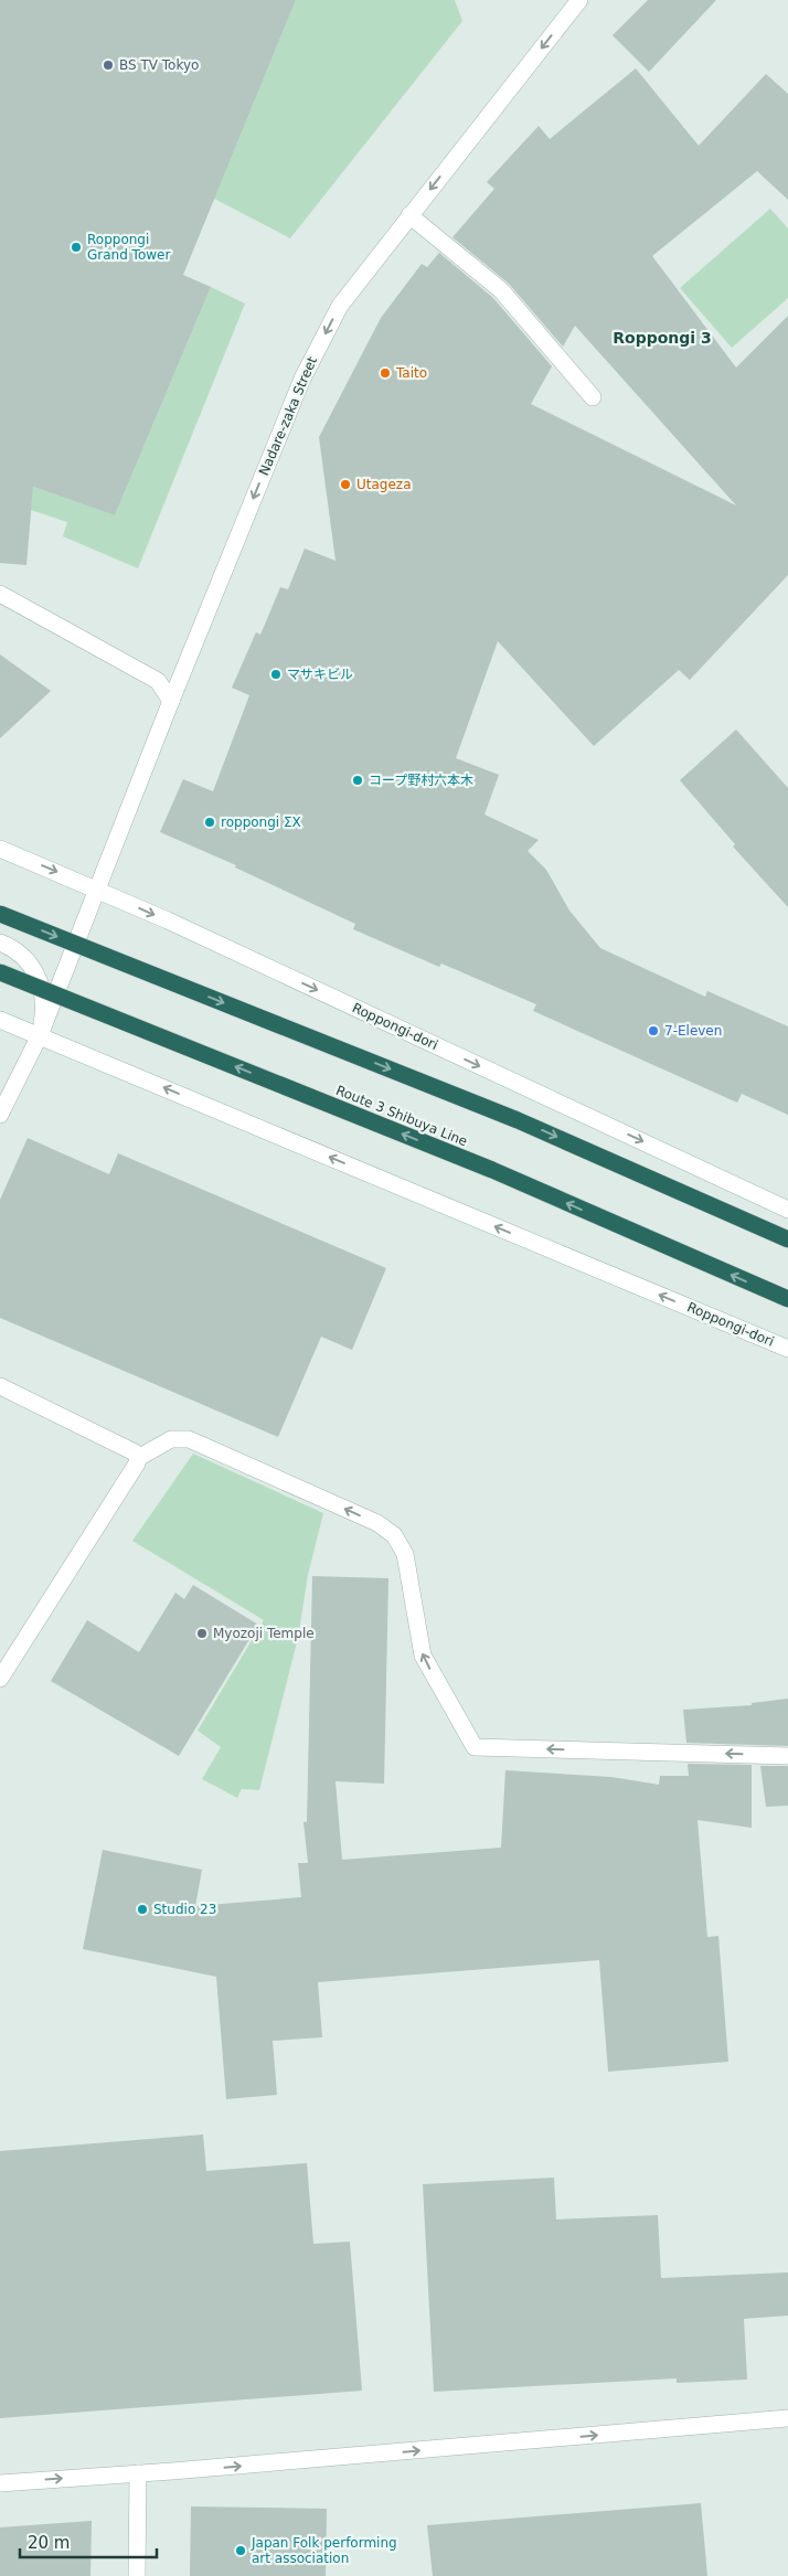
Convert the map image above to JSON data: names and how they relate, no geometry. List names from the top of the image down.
{
  "streets": {
    "highway": ["Route 3 Shibuya Line"],
    "street": ["Nadare-zaka Street", "Roppongi-dori"]
  },
  "crossings": [
    ["Nadare-zaka Street", "Roppongi-dori"]
  ],
  "one_way": ["Nadare-zaka Street"],
  "districts": ["Roppongi 3"],
  "places": [
    "BS TV Tokyo",
    "Roppongi Grand Tower",
    "Taito",
    "Utageza",
    "マサキビル",
    "コープ野村六本木",
    "roppongi ΣΧ",
    "7-Eleven",
    "Myozoji Temple",
    "Studio 23",
    "Japan Folk performing art association"
  ],
  "scale_bar": "20 m"
}
